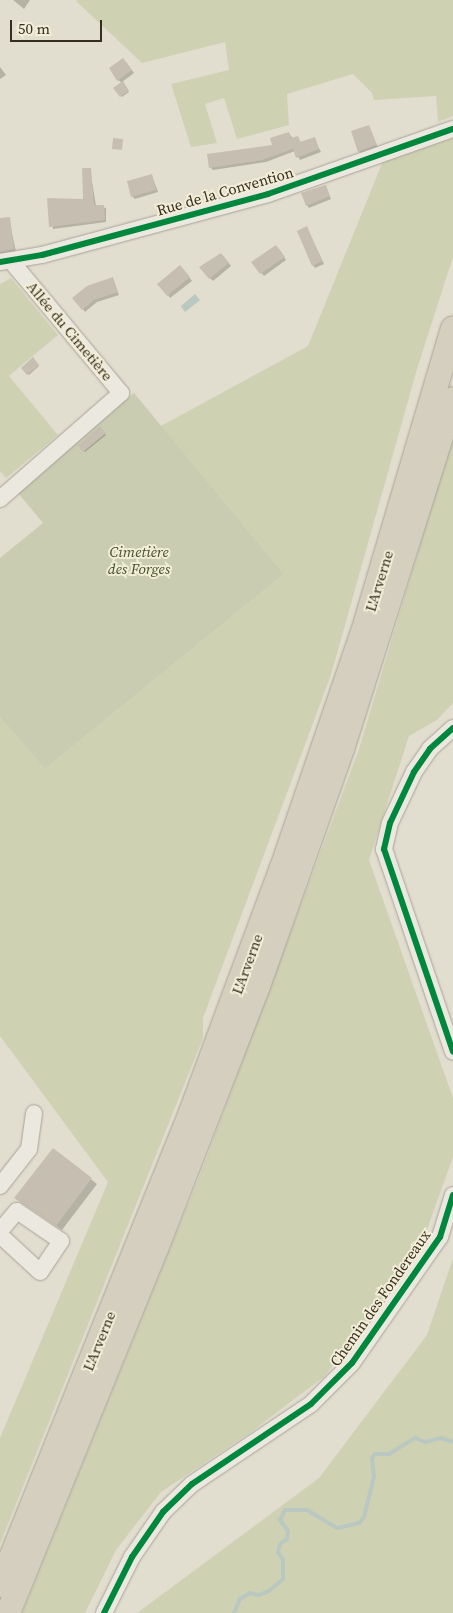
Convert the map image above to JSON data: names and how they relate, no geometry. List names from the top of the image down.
{
  "streets": {
    "highway": ["L'Arverne"],
    "street": ["Rue de la Convention", "Allée du Cimetière", "Chemin des Fondereaux"]
  },
  "crossings": [
    ["Rue de la Convention", "Allée du Cimetière"]
  ],
  "parks": ["Cimetière des Forges"],
  "scale_bar": "50 m"
}
